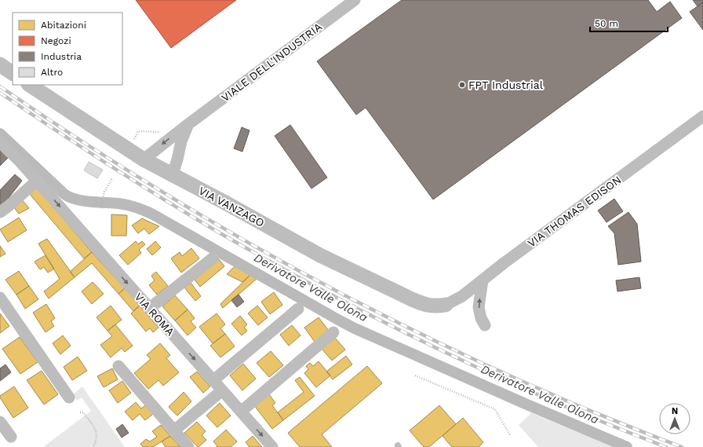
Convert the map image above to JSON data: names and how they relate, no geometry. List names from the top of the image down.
{
  "streets": {
    "street": [
      "VIALE DELL'INDUSTRIA",
      "VIA VANZAGO",
      "VIA THOMAS EDISON",
      "VIA ROMA"
    ]
  },
  "crossings": [
    ["VIALE DELL'INDUSTRIA", "VIA VANZAGO"],
    ["VIA VANZAGO", "VIA THOMAS EDISON"]
  ],
  "one_way": ["VIA ROMA"],
  "water": ["Derivatore Valle Olona"],
  "places": ["FPT Industrial"],
  "legend": [
    "Abitazioni",
    "Negozi",
    "Industria",
    "Altro"
  ],
  "scale_bar": "50 m",
  "north": "top"
}
